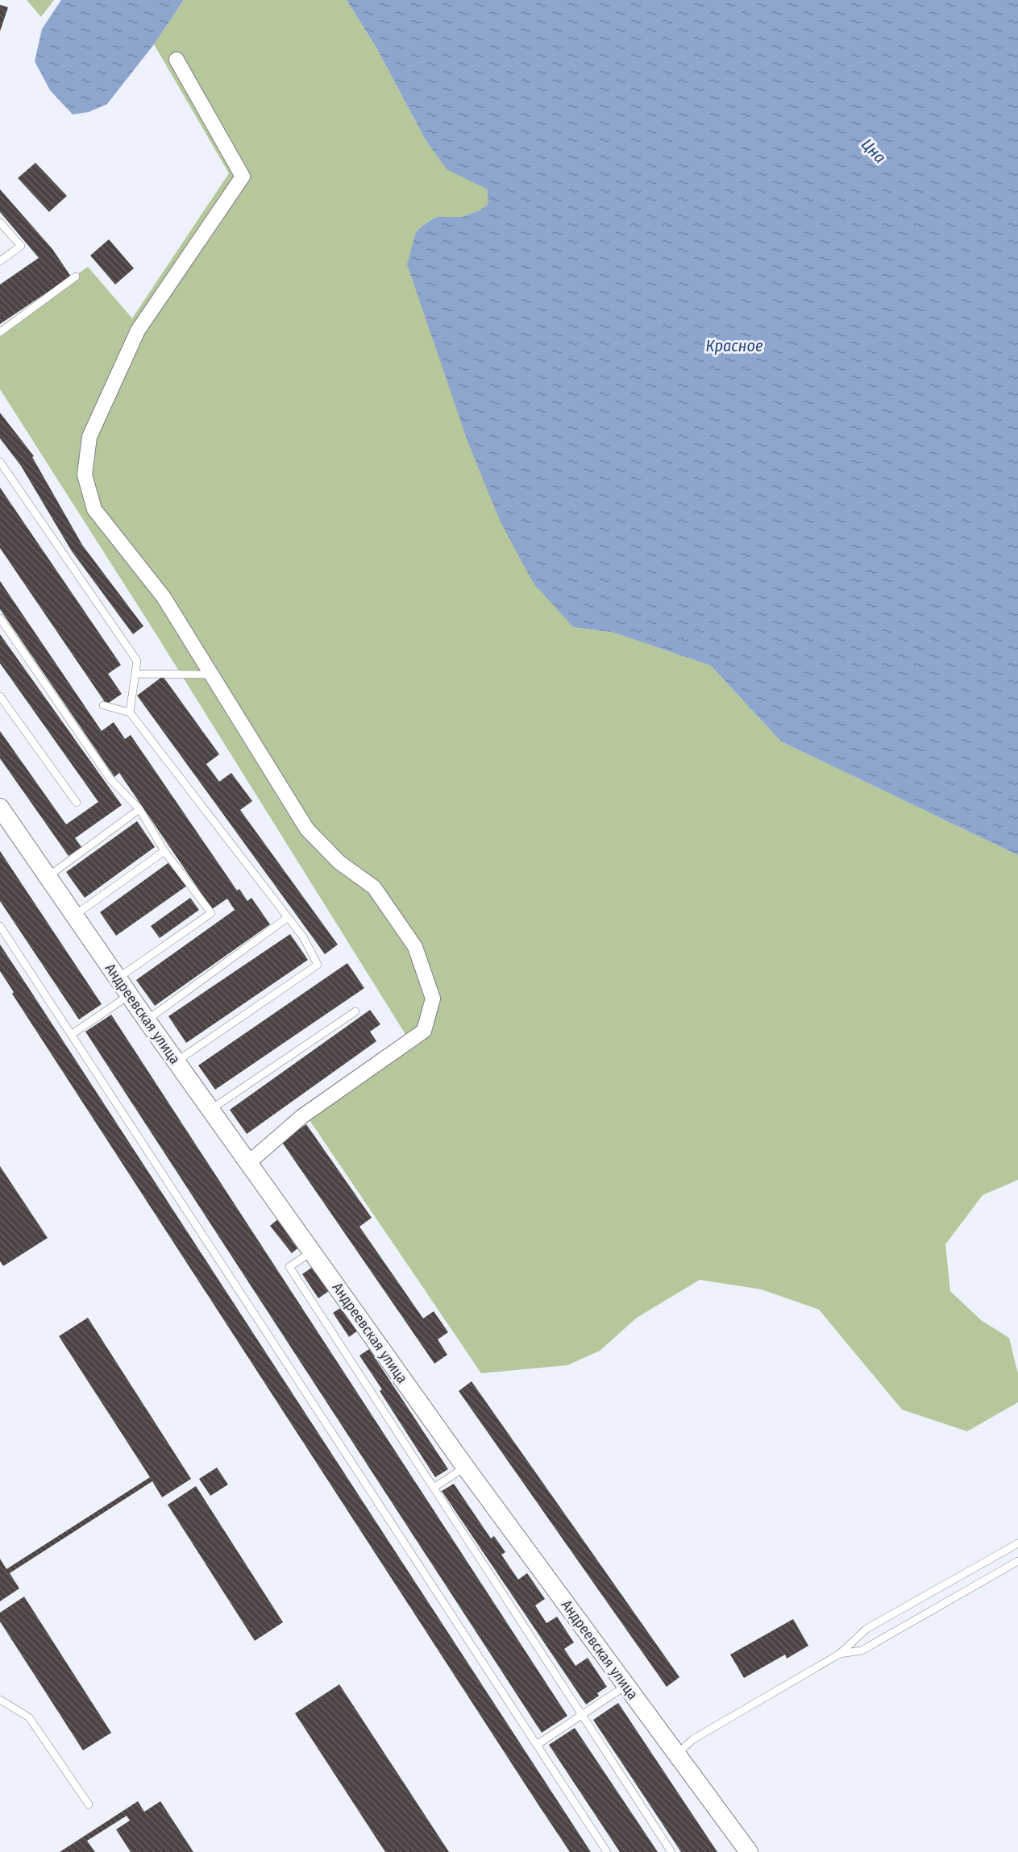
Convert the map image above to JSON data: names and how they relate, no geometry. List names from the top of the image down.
{
  "streets": {
    "street": ["Андреевская улица"]
  },
  "water": ["Цна", "Красное"]
}
